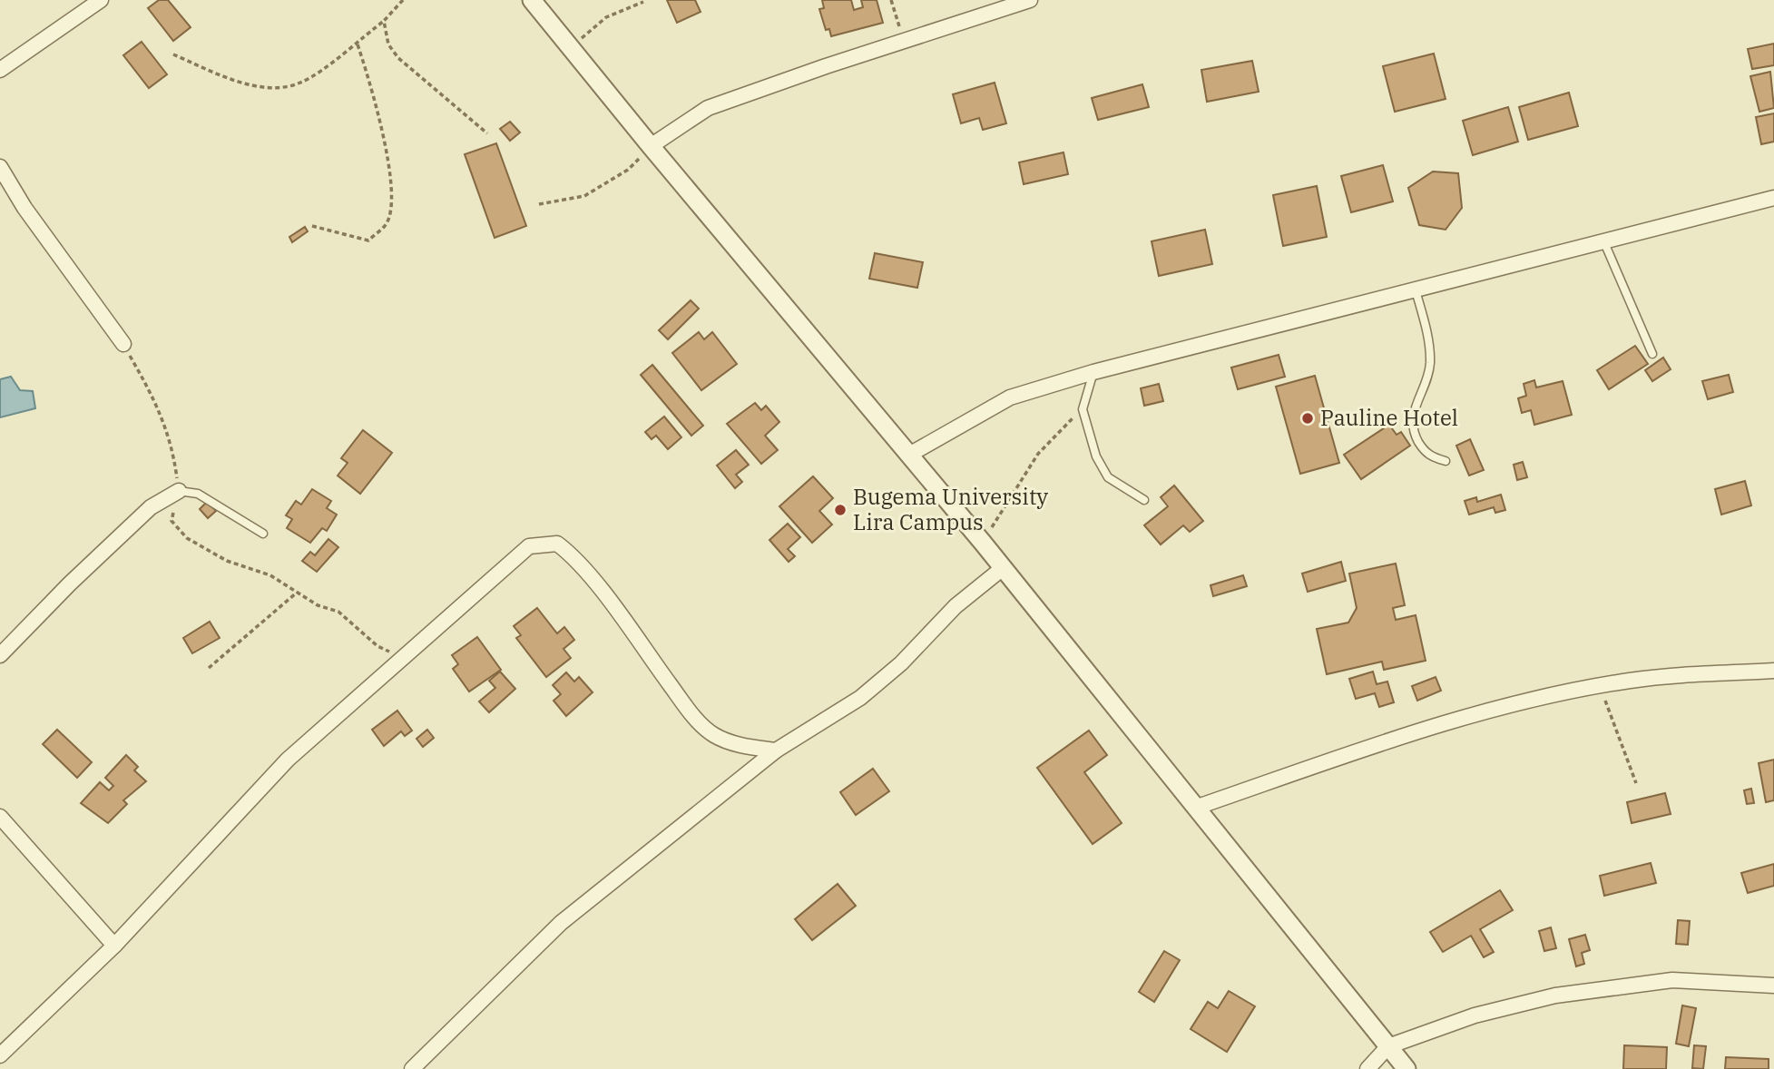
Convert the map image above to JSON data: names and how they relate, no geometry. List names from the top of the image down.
{
  "places": ["Pauline Hotel", "Bugema University Lira Campus"]
}
